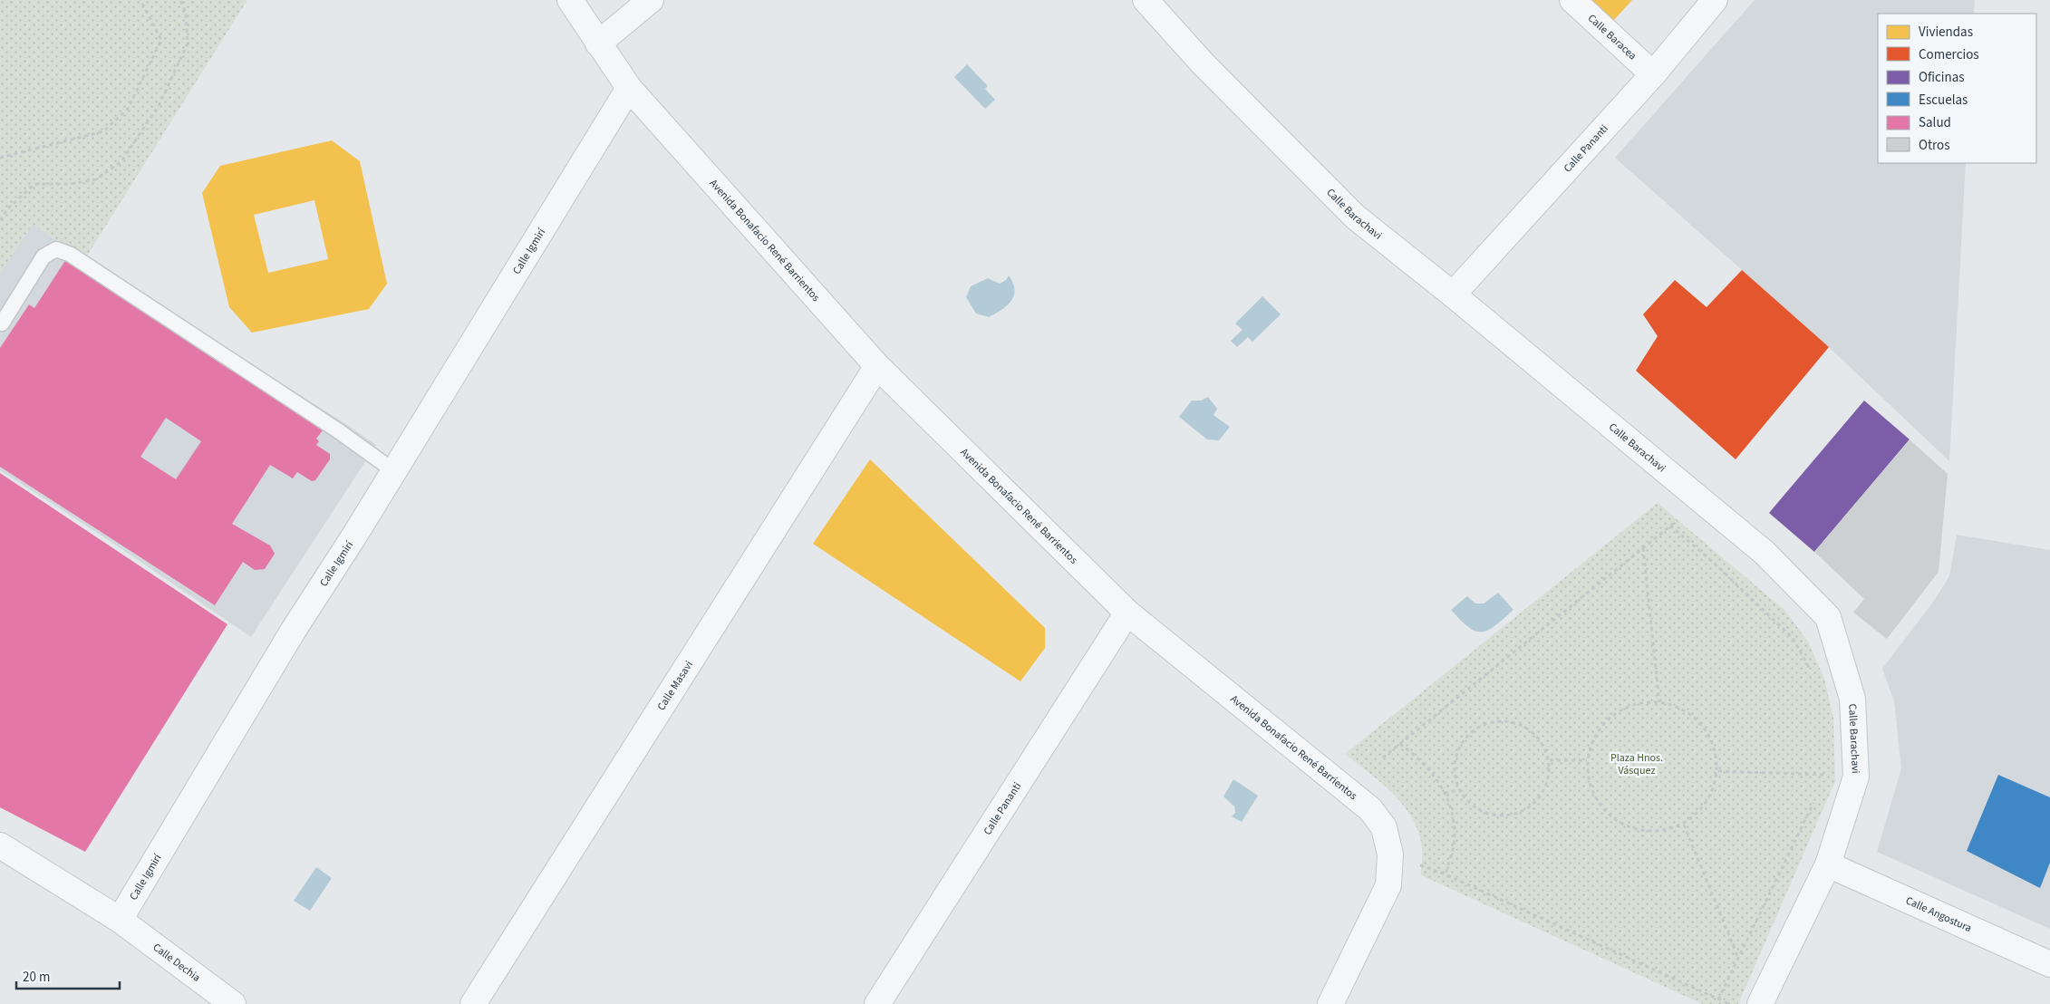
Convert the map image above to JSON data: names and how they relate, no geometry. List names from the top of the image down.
{
  "streets": {
    "street": [
      "Calle Baracea",
      "Calle Pananti",
      "Calle Barachavi",
      "Avenida Bonafacio René Barrientos",
      "Calle Igmirí",
      "Calle Masavi",
      "Calle Angostura",
      "Calle Dechia"
    ]
  },
  "crossings": [
    ["Calle Baracea", "Calle Pananti"],
    ["Calle Pananti", "Calle Barachavi"],
    ["Calle Pananti", "Avenida Bonafacio René Barrientos"],
    ["Calle Barachavi", "Calle Angostura"],
    ["Avenida Bonafacio René Barrientos", "Calle Igmirí"],
    ["Avenida Bonafacio René Barrientos", "Calle Masavi"],
    ["Calle Igmirí", "Calle Dechia"]
  ],
  "parks": ["Plaza Hnos. Vásquez"],
  "legend": [
    "Viviendas",
    "Comercios",
    "Oficinas",
    "Escuelas",
    "Salud",
    "Otros"
  ],
  "scale_bar": "20 m"
}
